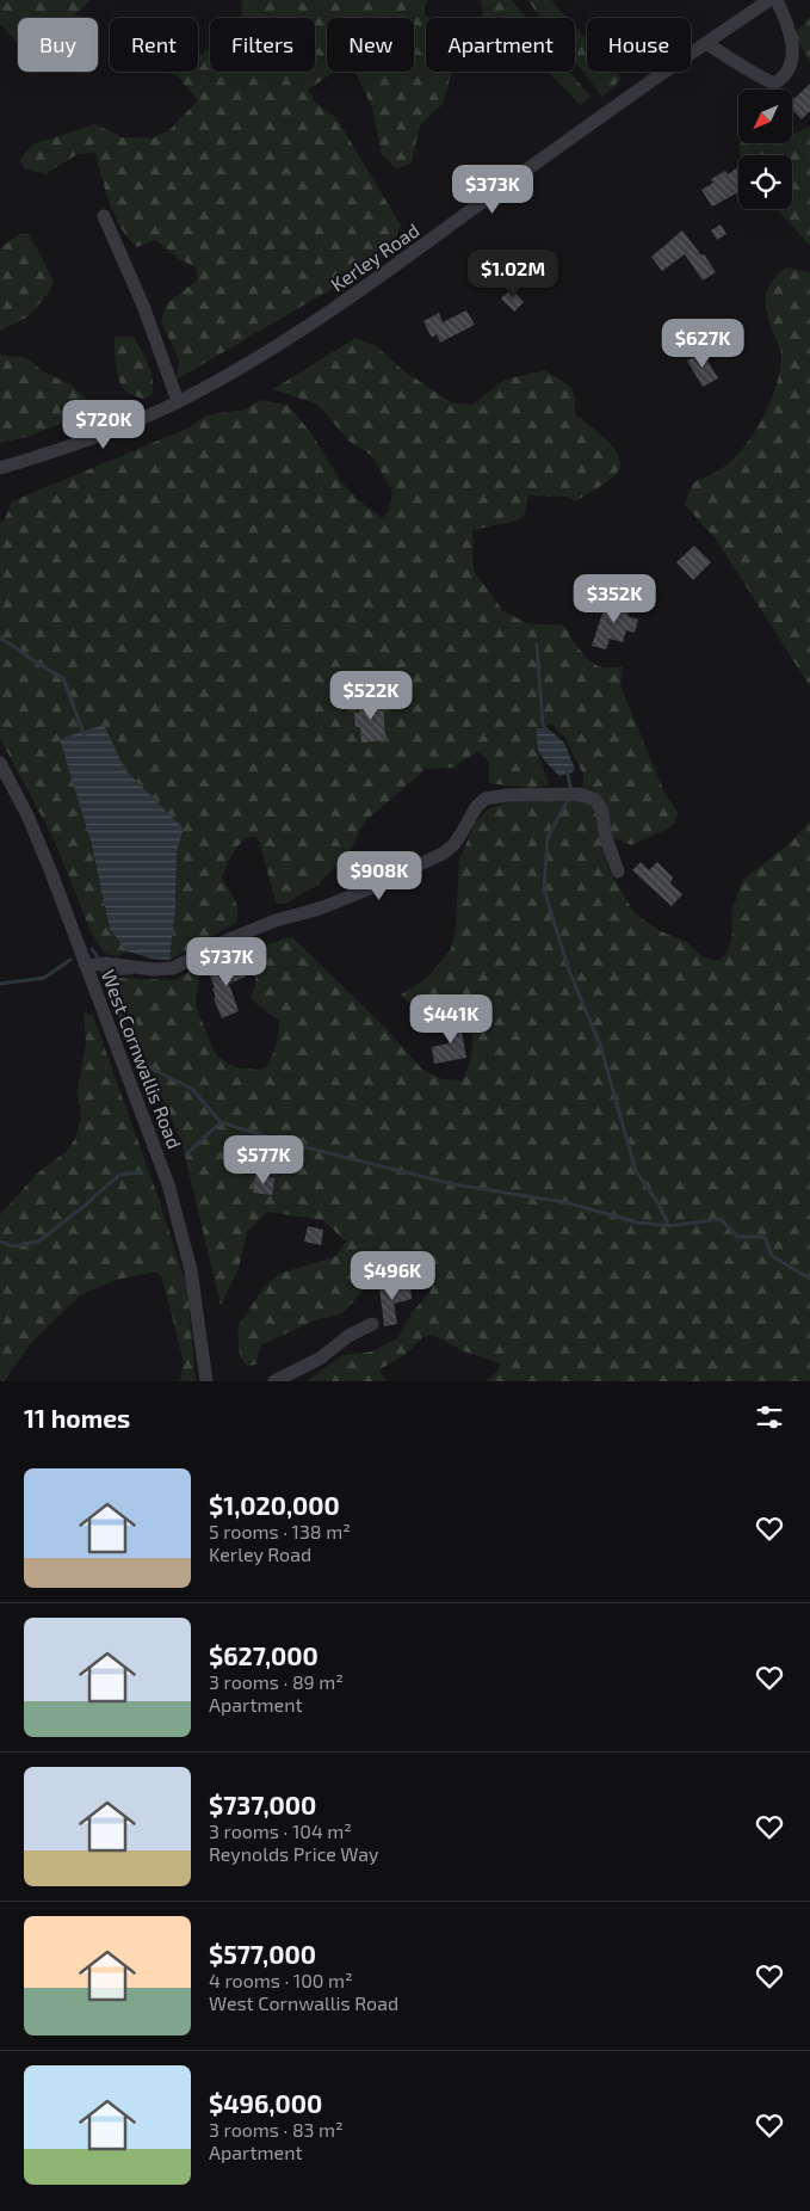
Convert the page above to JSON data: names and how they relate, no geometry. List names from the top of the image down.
{
  "streets": {
    "street": ["Kerley Road", "West Cornwallis Road"]
  },
  "north": "bottom left",
  "page": {
    "chip": [
      "Buy",
      "Rent",
      "Filters",
      "New",
      "Apartment",
      "House"
    ],
    "price": [
      "$373K",
      "$1.02M",
      "$627K",
      "$720K",
      "$352K",
      "$522K",
      "$908K",
      "$737K",
      "$441K",
      "$577K",
      "$496K"
    ],
    "heading": "11 homes",
    "list": [
      {
        "name": "$1,020,000",
        "note": "5 rooms · 138 m² · Kerley Road"
      },
      {
        "name": "$627,000",
        "note": "3 rooms · 89 m² · Apartment"
      },
      {
        "name": "$737,000",
        "note": "3 rooms · 104 m² · Reynolds Price Way"
      },
      {
        "name": "$577,000",
        "note": "4 rooms · 100 m² · West Cornwallis Road"
      },
      {
        "name": "$496,000",
        "note": "3 rooms · 83 m² · Apartment"
      }
    ]
  }
}
